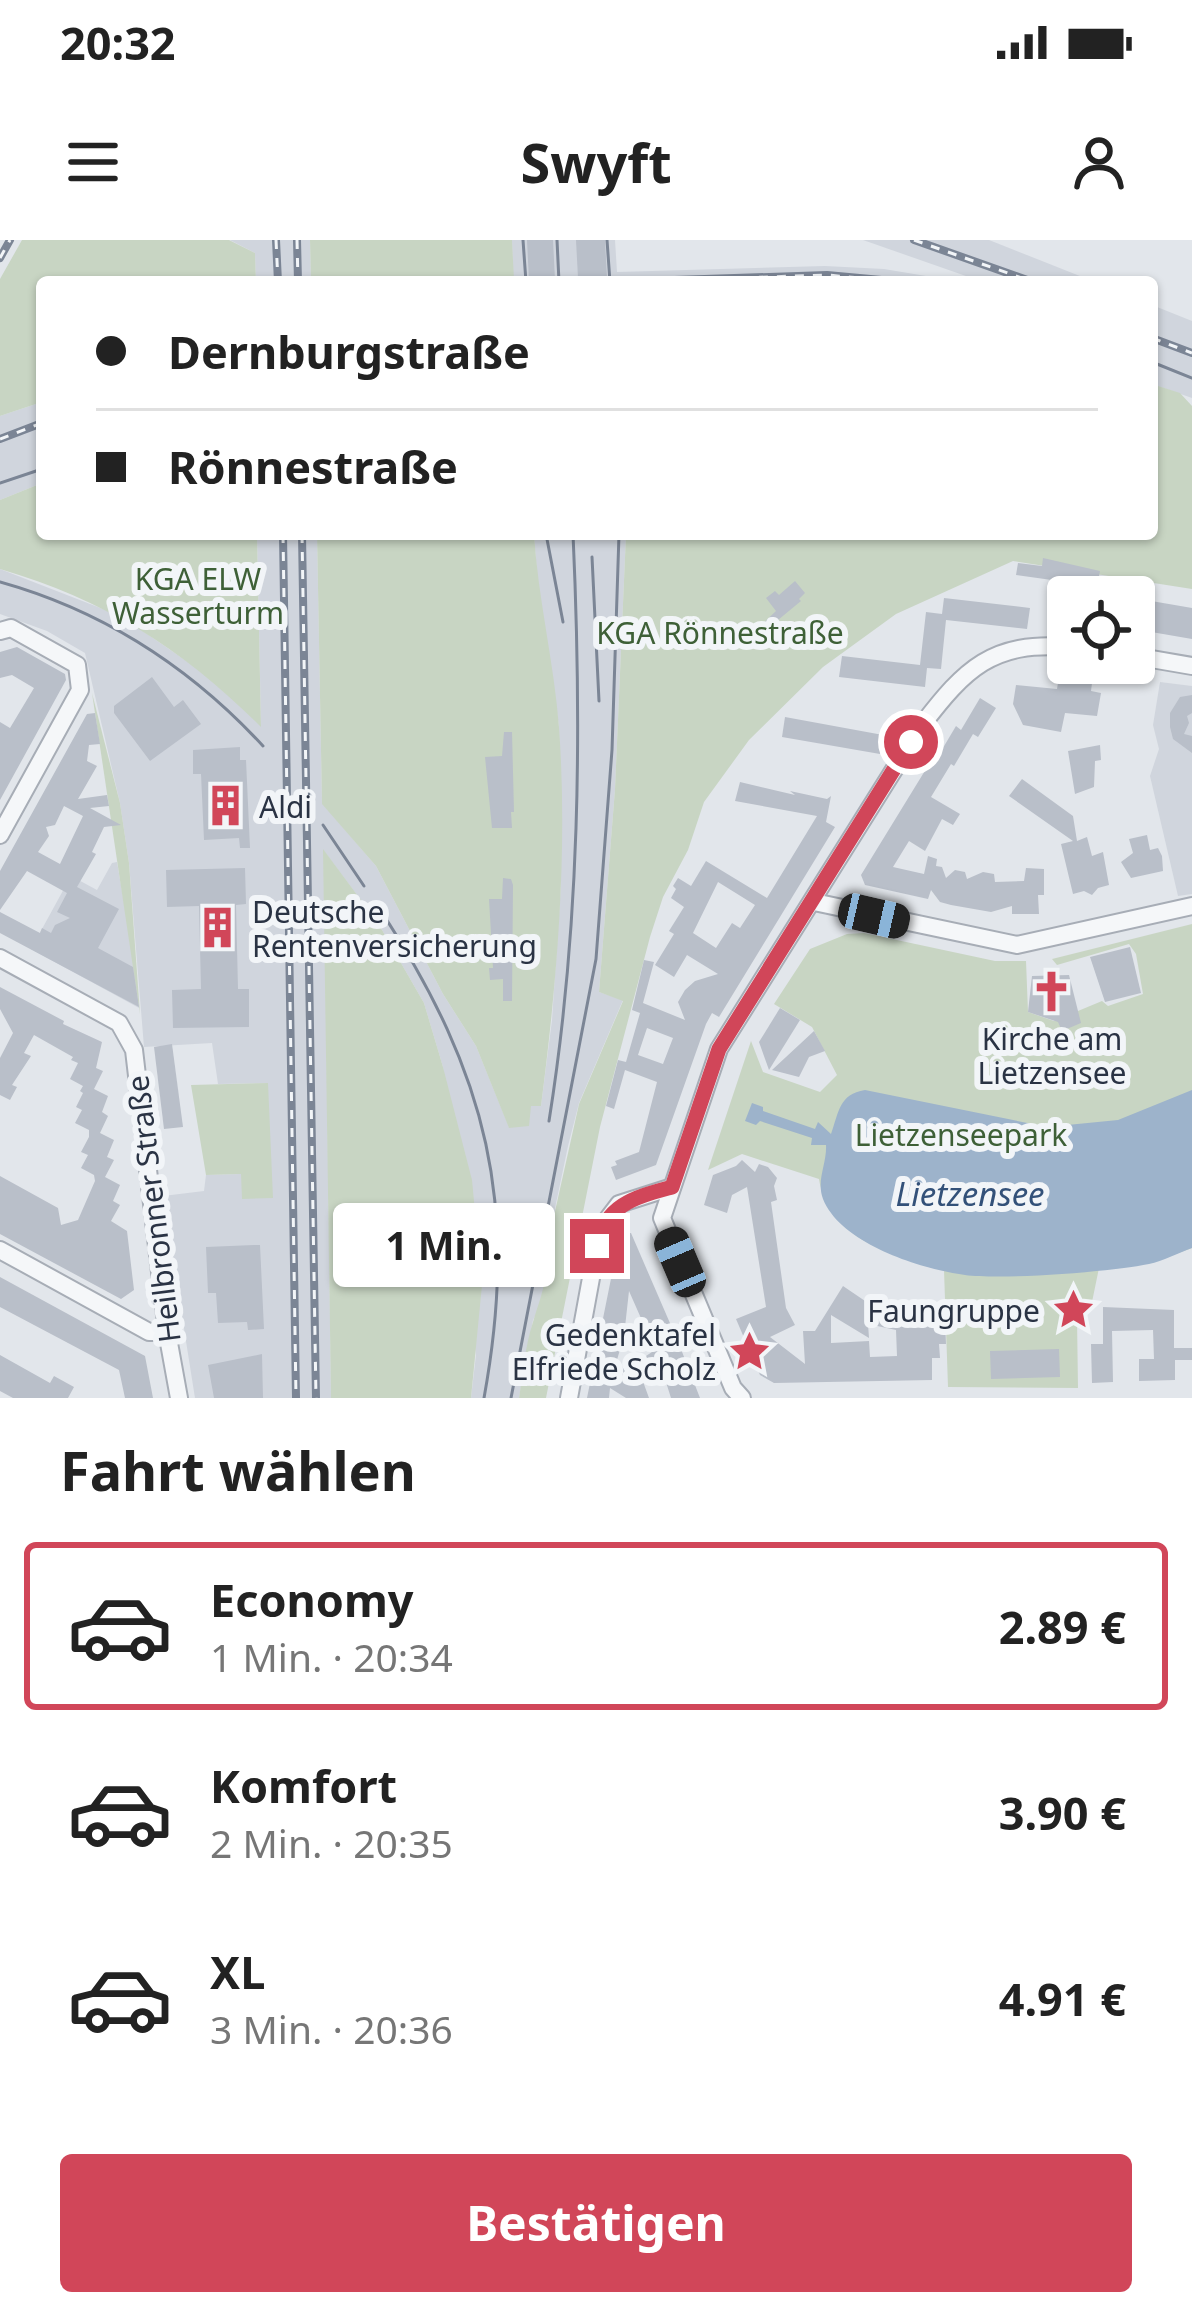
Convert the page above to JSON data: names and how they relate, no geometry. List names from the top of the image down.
{
  "streets": {
    "street": ["Heilbronner Straße"]
  },
  "water": ["Lietzensee"],
  "parks": ["KGA ELW Wasserturm", "KGA Rönnestraße", "Lietzenseepark"],
  "places": {
    "building": ["Aldi", "Deutsche Rentenversicherung"],
    "church": ["Kirche am Lietzensee"],
    "place": ["Faungruppe", "Gedenktafel Elfriede Scholz"]
  },
  "page": {
    "status": "20:32",
    "header": "Swyft",
    "banner": ["Dernburgstraße", "Rönnestraße"],
    "bubble": "1 Min.",
    "heading": "Fahrt wählen",
    "list": [
      {
        "name": "Economy",
        "note": "1 Min. · 20:34",
        "value": "2.89 €"
      },
      {
        "name": "Komfort",
        "note": "2 Min. · 20:35",
        "value": "3.90 €"
      },
      {
        "name": "XL",
        "note": "3 Min. · 20:36",
        "value": "4.91 €"
      }
    ],
    "buttons": "Bestätigen"
  }
}
